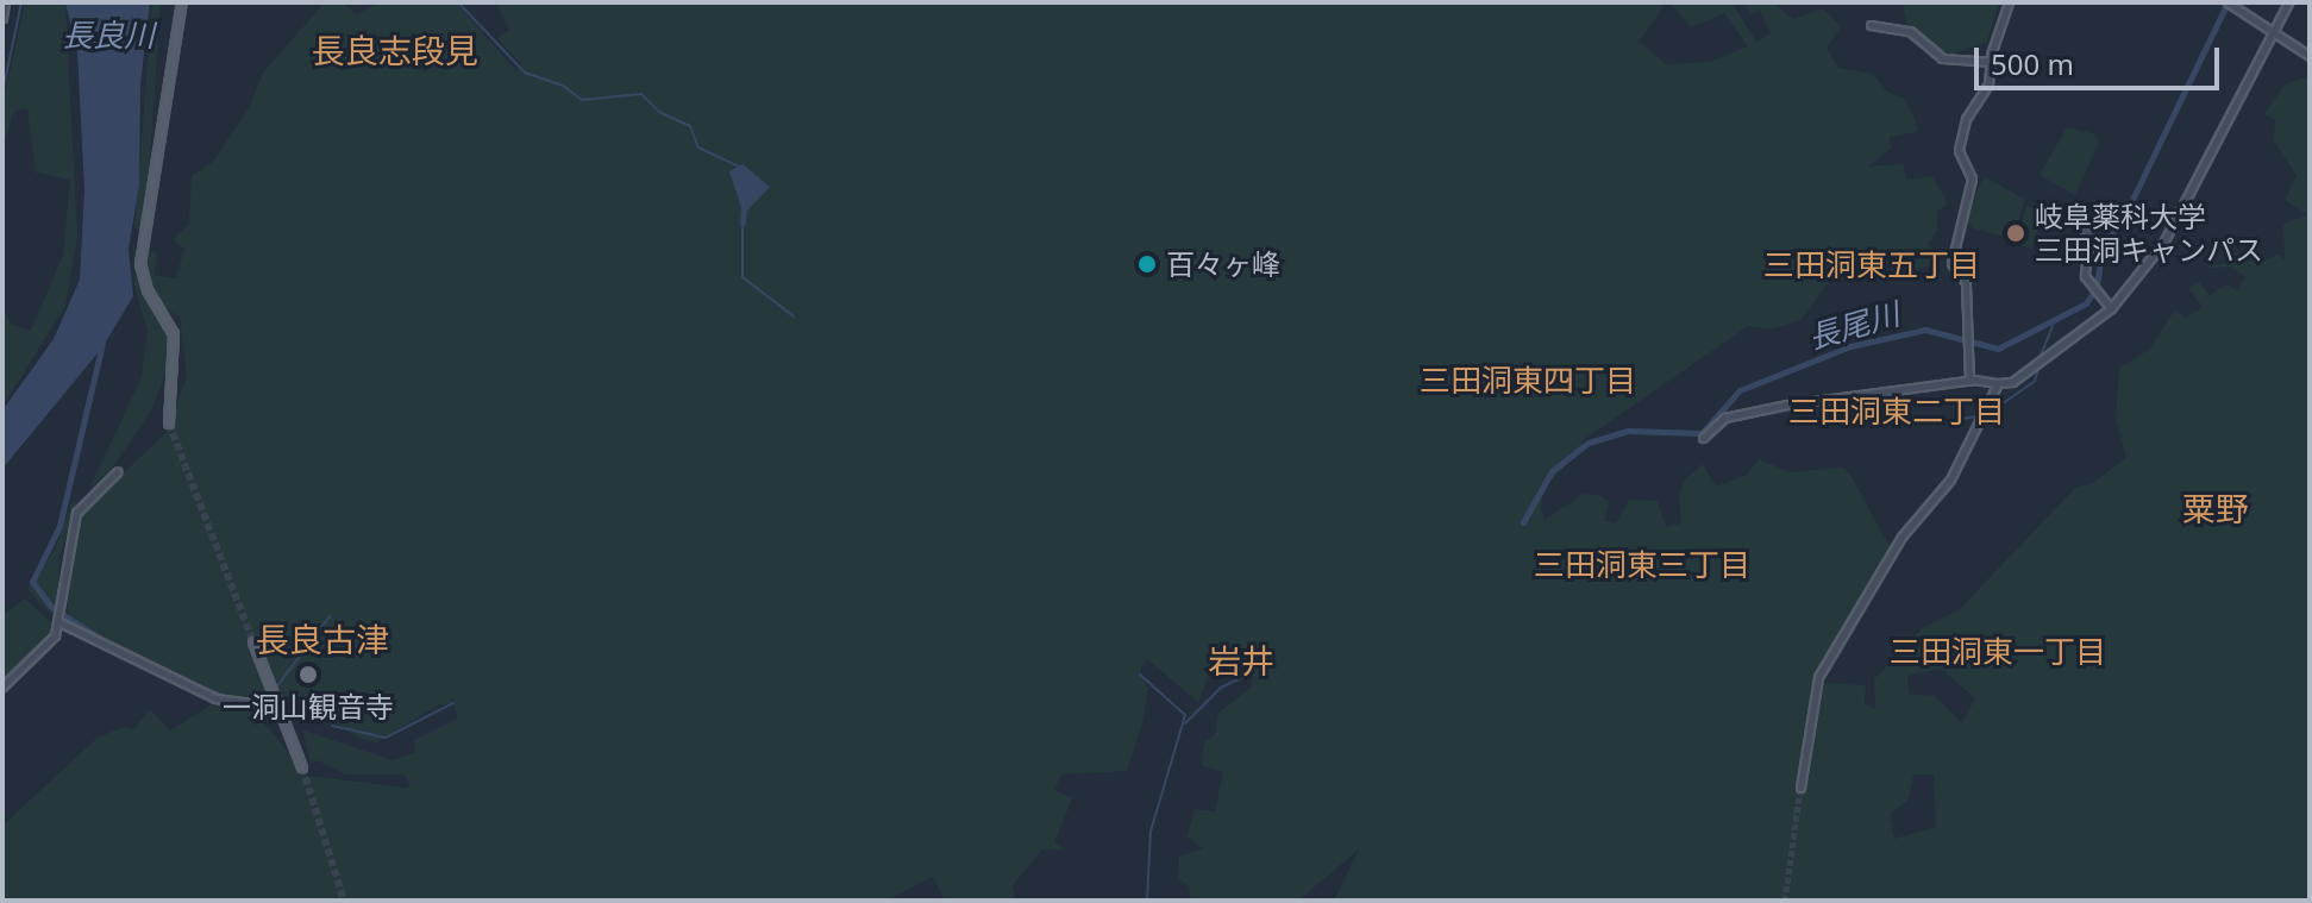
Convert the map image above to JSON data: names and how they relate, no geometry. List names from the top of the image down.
{
  "districts": [
    "長良志段見",
    "三田洞東五丁目",
    "三田洞東四丁目",
    "三田洞東二丁目",
    "粟野",
    "三田洞東三丁目",
    "長良古津",
    "三田洞東一丁目",
    "岩井"
  ],
  "water": ["長良川", "長尾川"],
  "places": ["岐阜薬科大学 三田洞キャンパス", "百々ヶ峰", "一洞山観音寺"],
  "scale_bar": "500 m"
}
